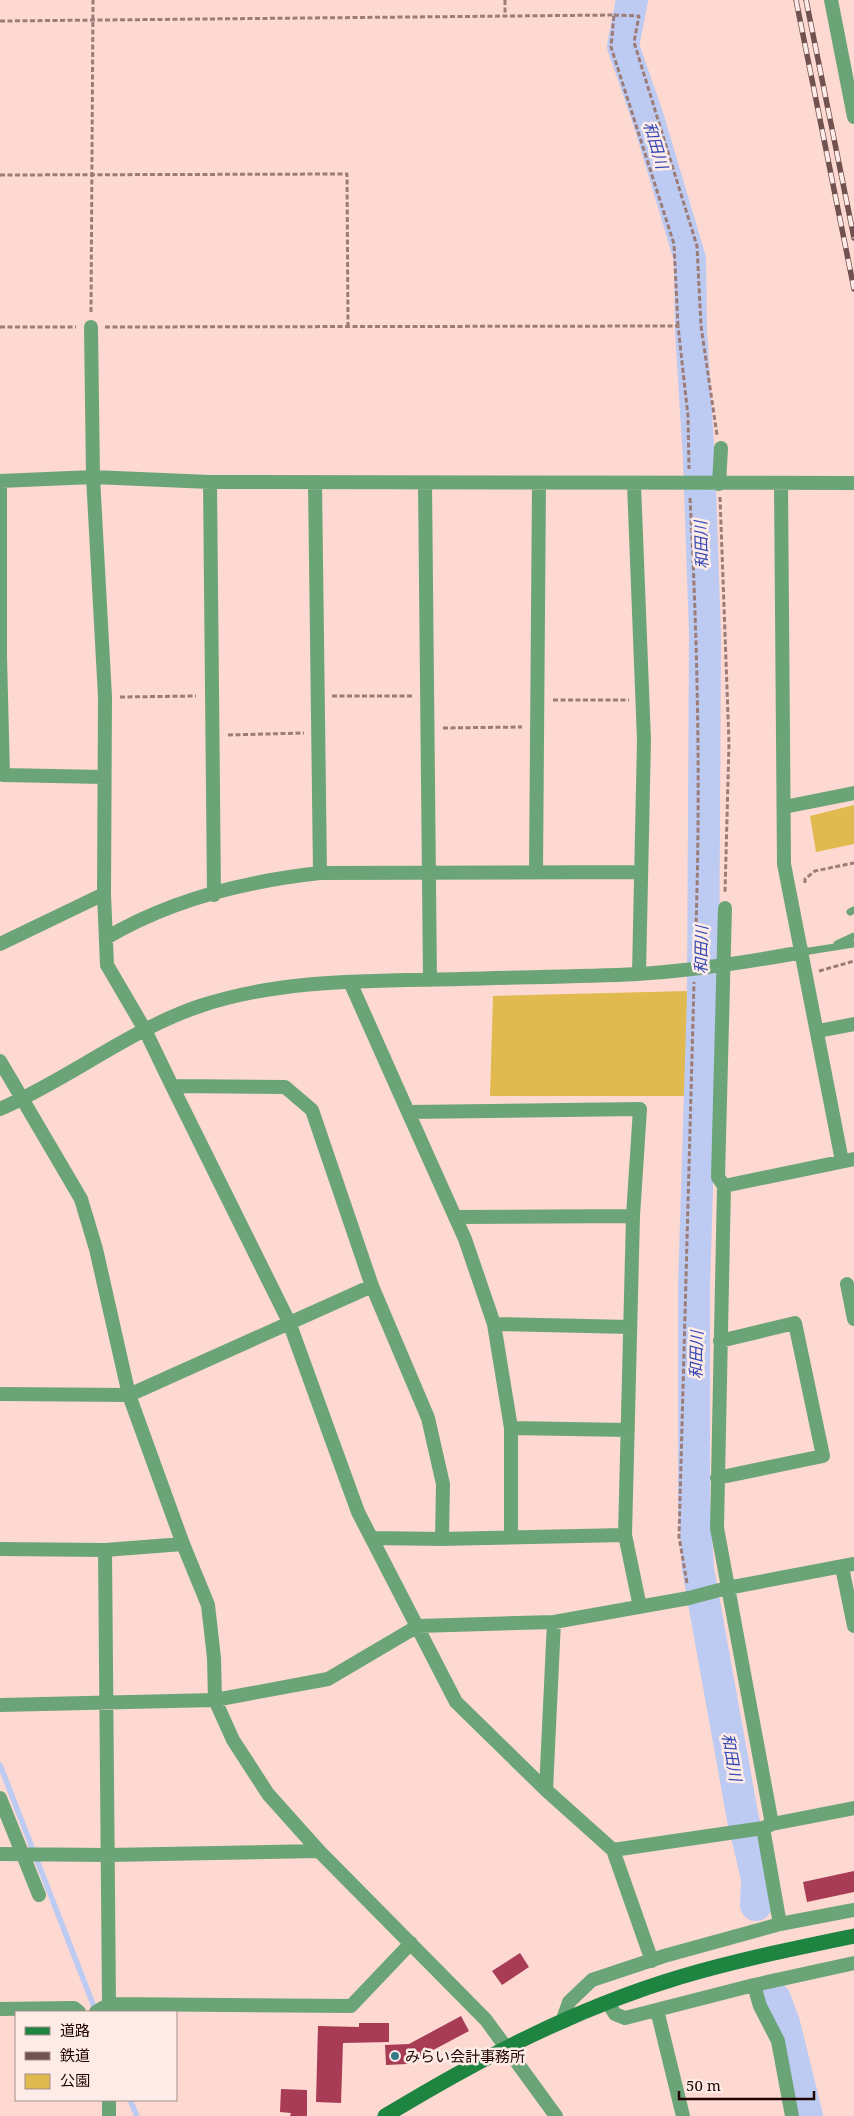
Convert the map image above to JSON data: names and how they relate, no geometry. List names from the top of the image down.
{
  "water": ["和田川"],
  "places": ["みらい会計事務所"],
  "legend": ["道路", "鉄道", "公園"],
  "scale_bar": "50 m"
}
